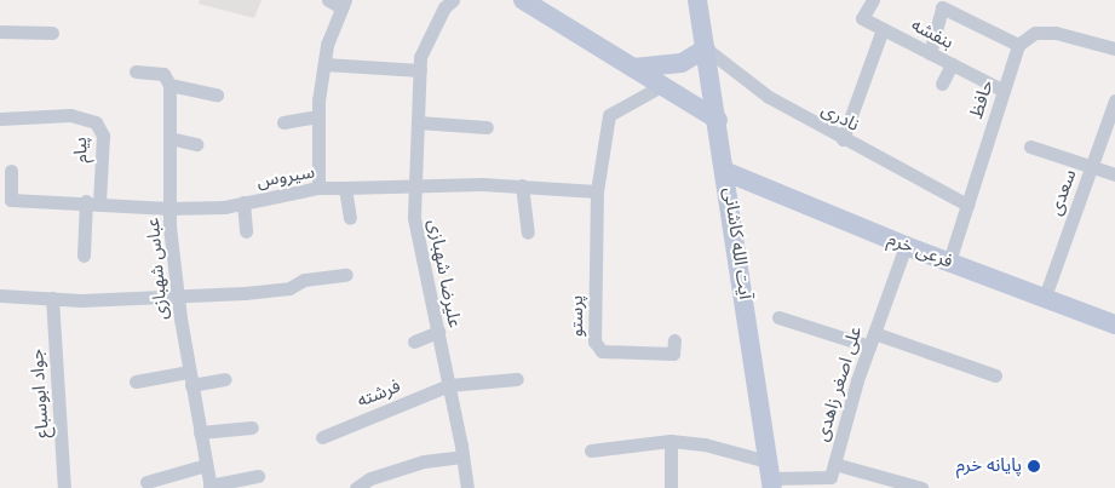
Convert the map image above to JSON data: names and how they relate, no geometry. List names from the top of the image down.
{
  "streets": {
    "street": [
      "بنفشه",
      "حافظ",
      "نادری",
      "پیام",
      "سیروس",
      "سعدی",
      "آیت الله کاشانی",
      "فرعی خرم",
      "عباس شهبازی",
      "علیرضا شهبازی",
      "پرستو",
      "علی اصغر زاهدی",
      "جواد ابوسباع",
      "فرشته"
    ]
  },
  "crossings": [
    ["بنفشه", "حافظ"],
    ["حافظ", "نادری"],
    ["حافظ", "فرعی خرم"],
    ["نادری", "آیت الله کاشانی"],
    ["پیام", "سیروس"],
    ["سیروس", "عباس شهبازی"],
    ["سیروس", "علیرضا شهبازی"],
    ["سیروس", "پرستو"],
    ["سعدی", "فرعی خرم"],
    ["آیت الله کاشانی", "فرعی خرم"],
    ["آیت الله کاشانی", "علی اصغر زاهدی"],
    ["فرعی خرم", "علی اصغر زاهدی"],
    ["علیرضا شهبازی", "فرشته"]
  ],
  "places": ["پایانه خرم"]
}
